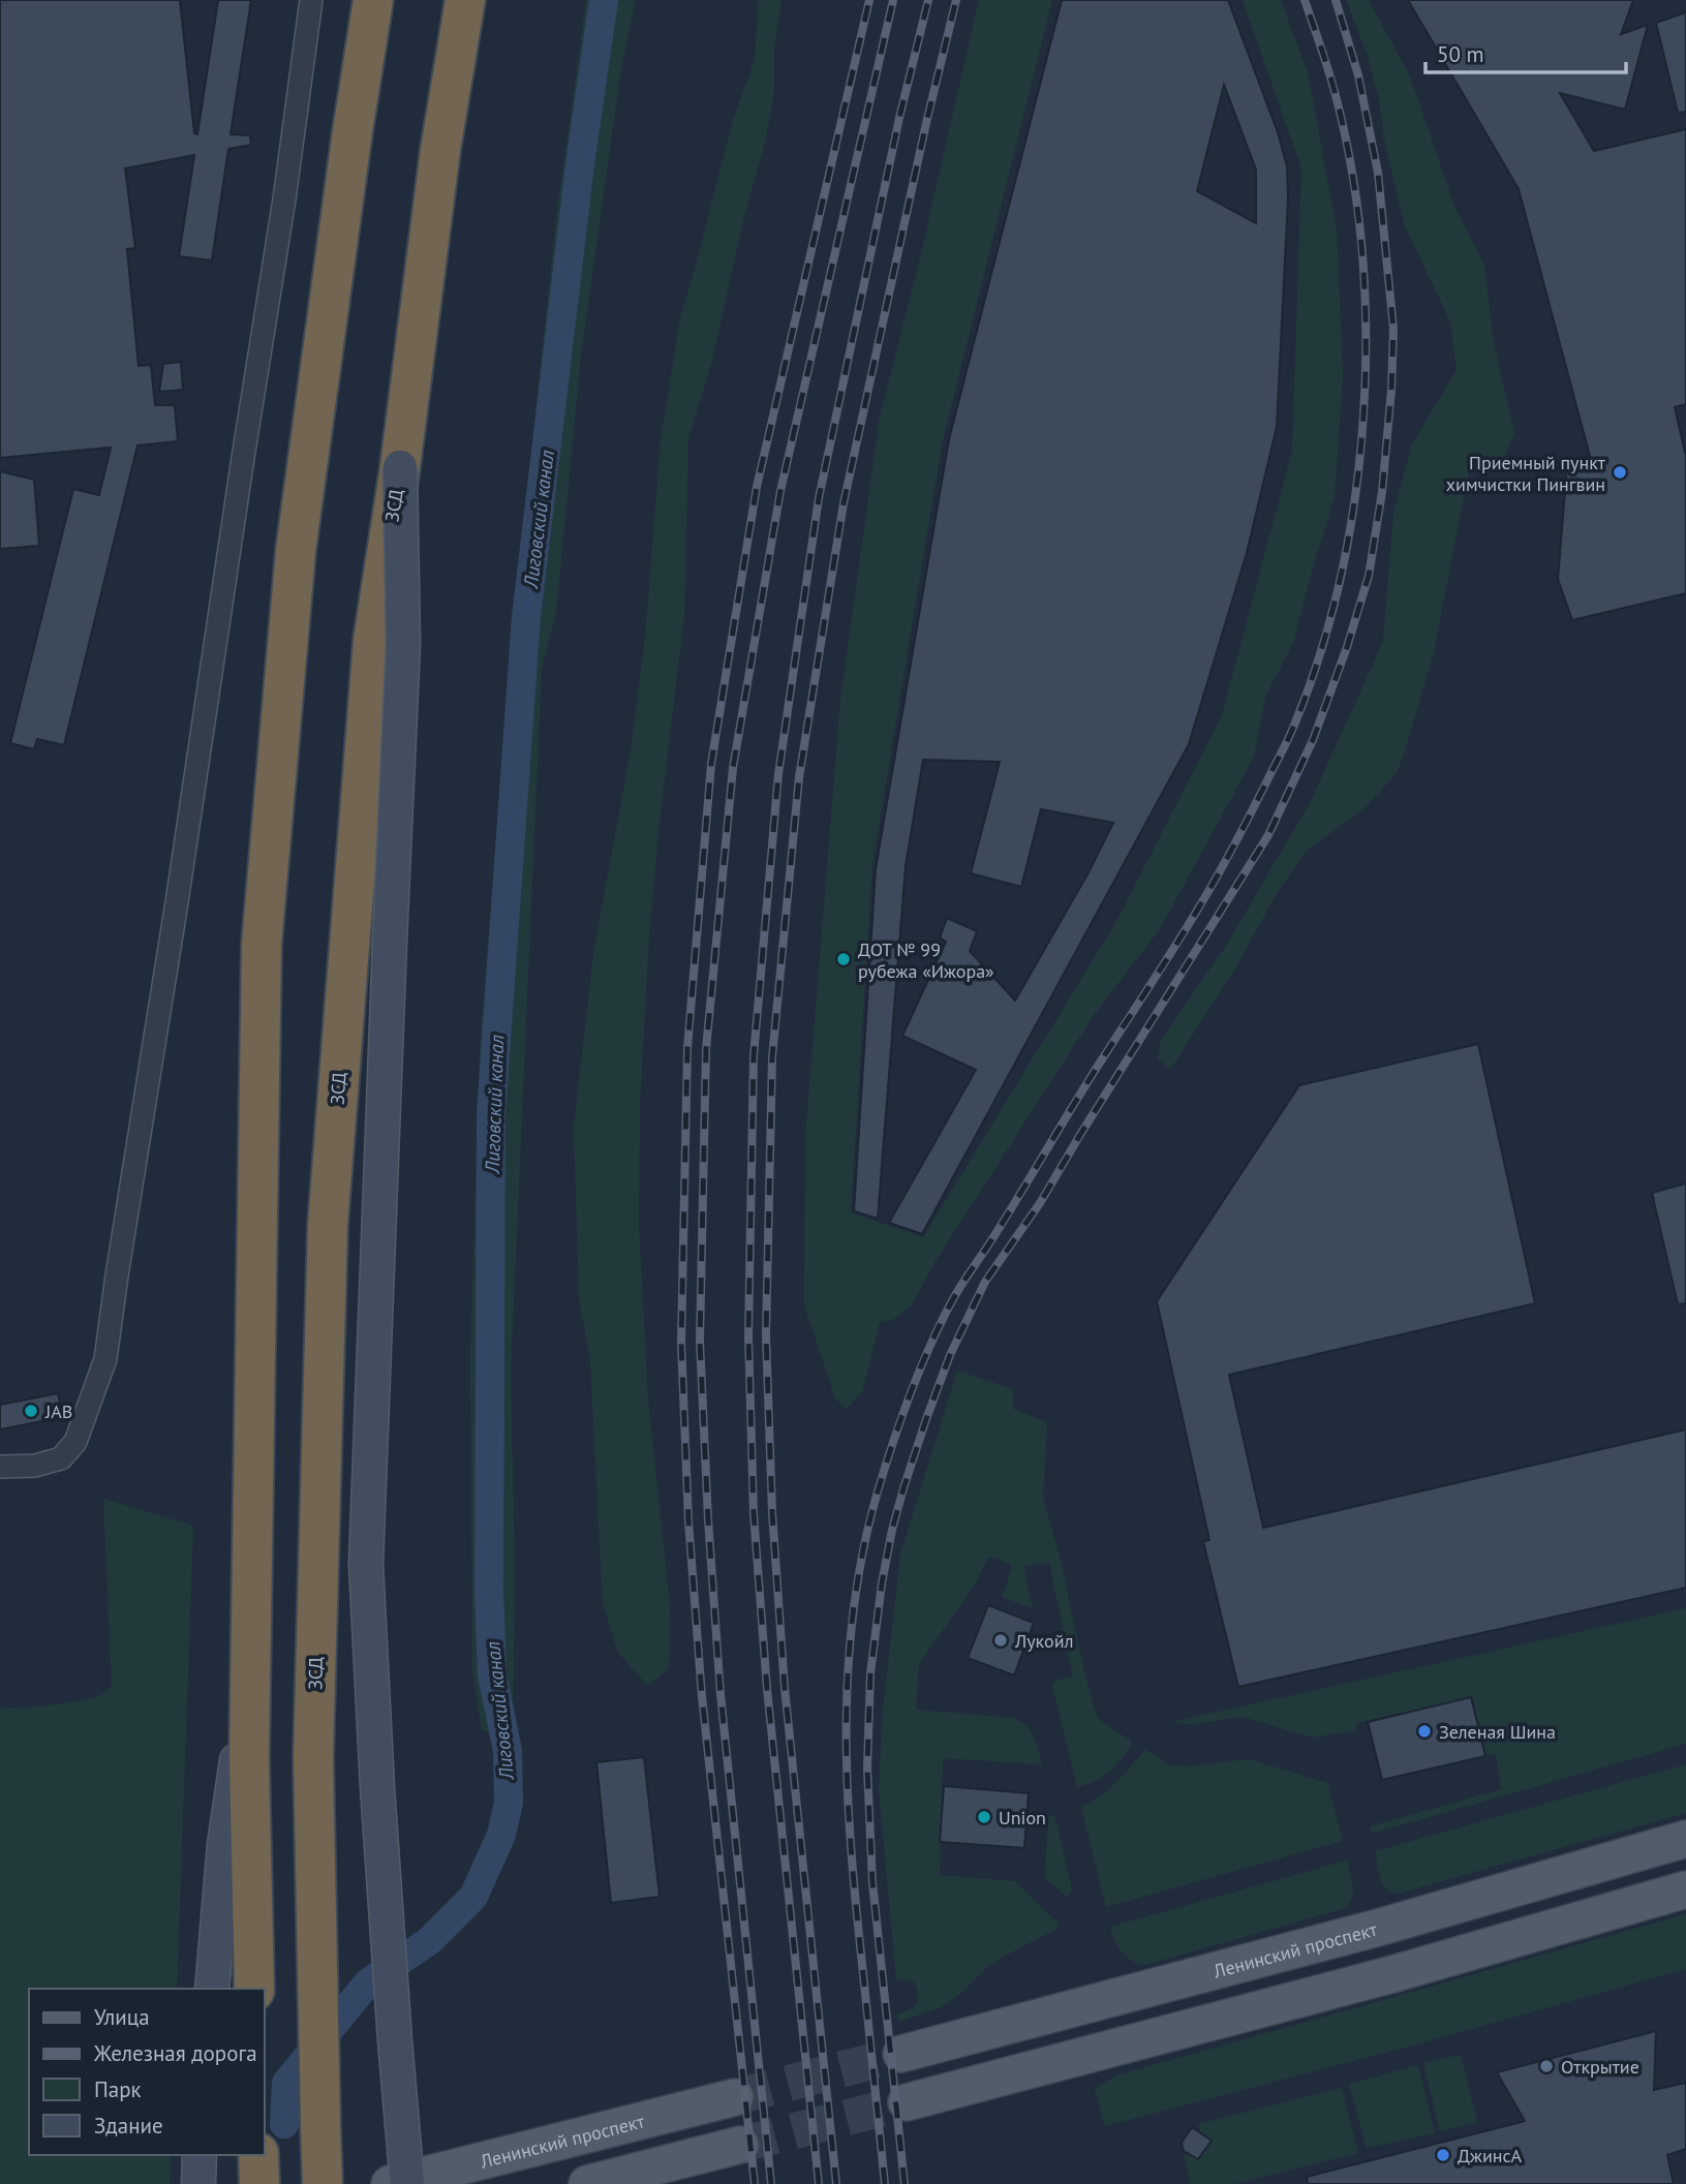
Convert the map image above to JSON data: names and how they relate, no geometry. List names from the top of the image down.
{
  "streets": {
    "highway": ["ЗСД"],
    "main road": ["Ленинский проспект"]
  },
  "water": ["Лиговский канал"],
  "places": [
    "Приемный пункт химчистки Пингвин",
    "ДОТ № 99 рубежа «Ижора»",
    "JAB",
    "Лукойл",
    "Зеленая Шина",
    "Union",
    "Открытие",
    "ДжинсА"
  ],
  "legend": [
    "Улица",
    "Железная дорога",
    "Парк",
    "Здание"
  ],
  "scale_bar": "50 m"
}
